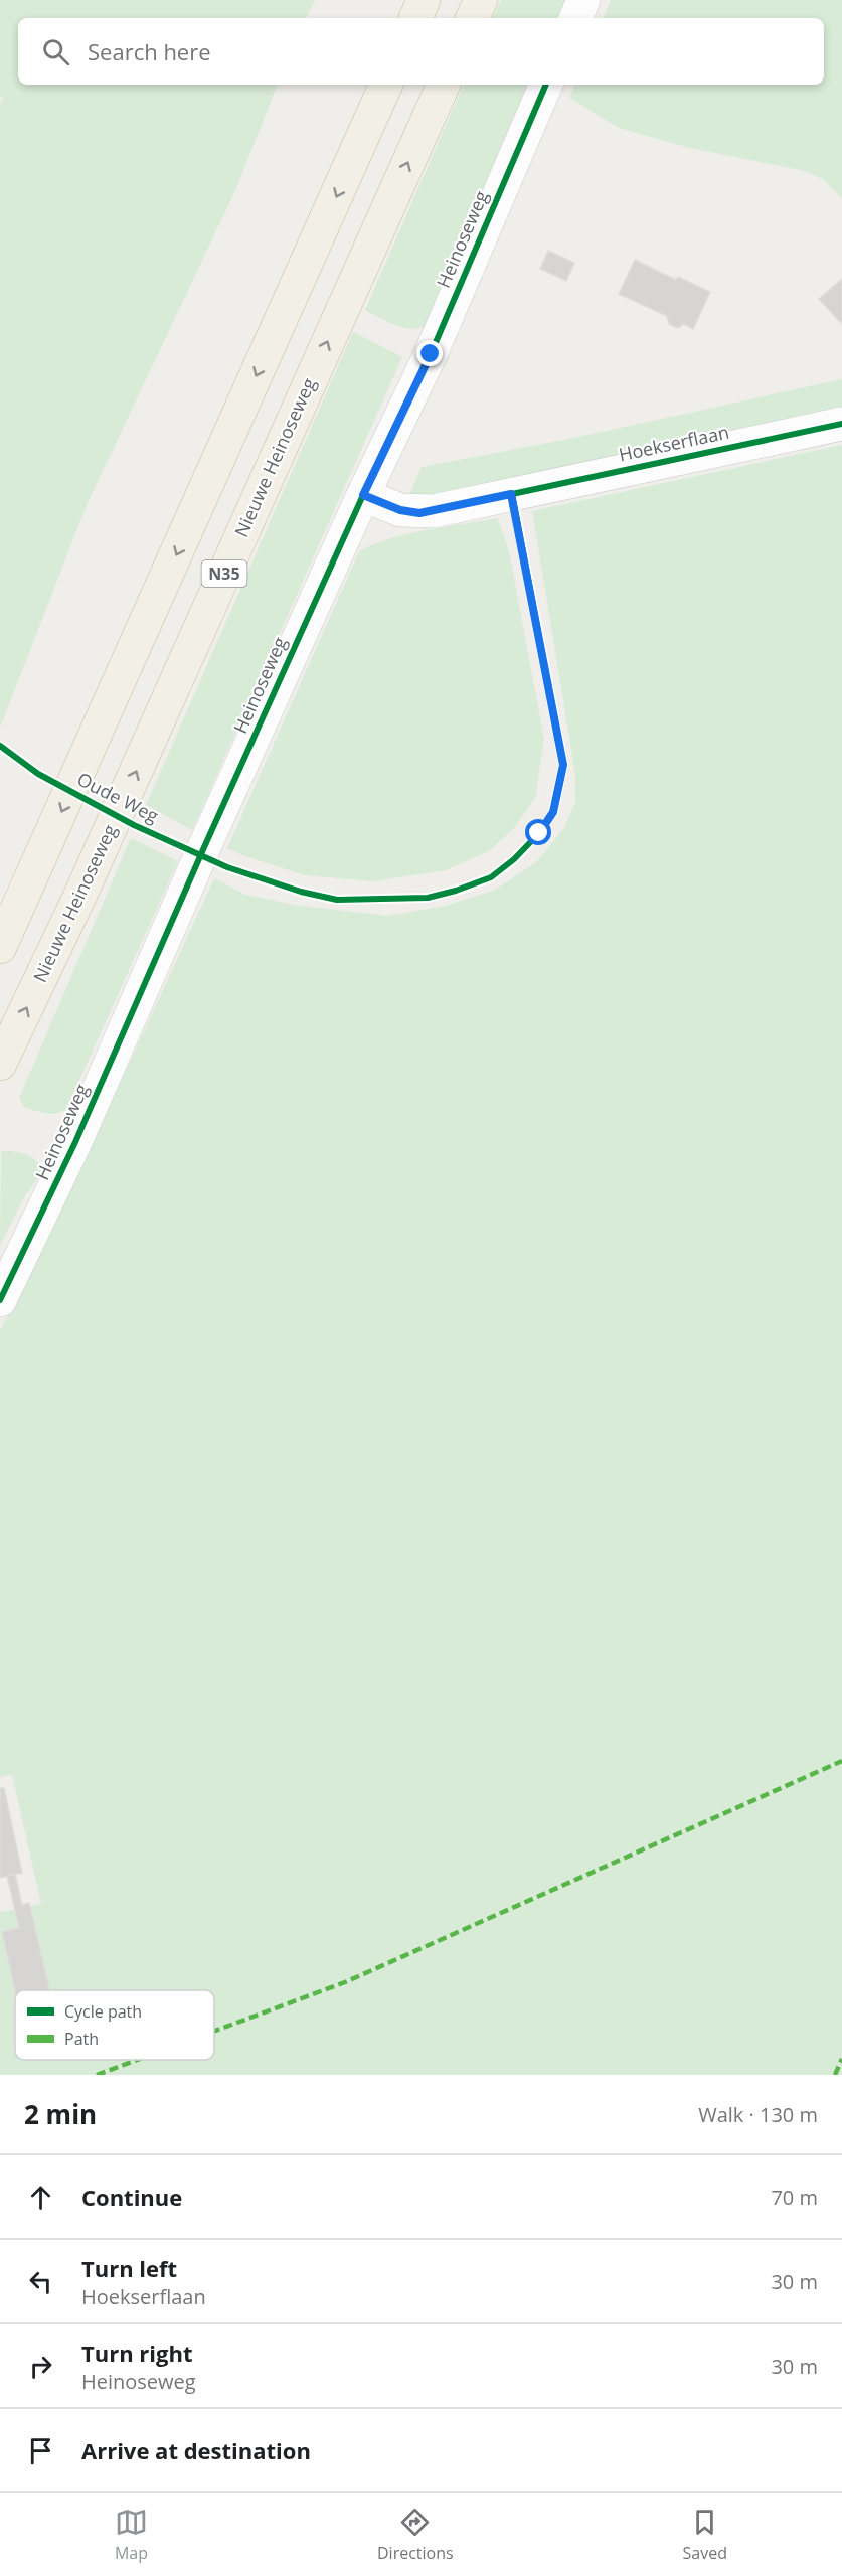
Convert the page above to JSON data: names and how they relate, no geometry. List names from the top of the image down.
{
  "streets": {
    "highway": ["Nieuwe Heinoseweg", "N35"],
    "street": ["Heinoseweg", "Hoekserflaan"],
    "cycle path": ["Oude Weg"]
  },
  "crossings": [
    ["Heinoseweg", "Hoekserflaan"]
  ],
  "legend": ["Cycle path", "Path"],
  "page": {
    "search": "Search here",
    "heading": ["2 min", "Walk · 130 m"],
    "list": [
      ["Continue", "70 m"],
      ["Turn left", "Hoekserflaan", "30 m"],
      ["Turn right", "Heinoseweg", "30 m"],
      "Arrive at destination"
    ],
    "nav": ["Map", "Directions", "Saved"]
  }
}
